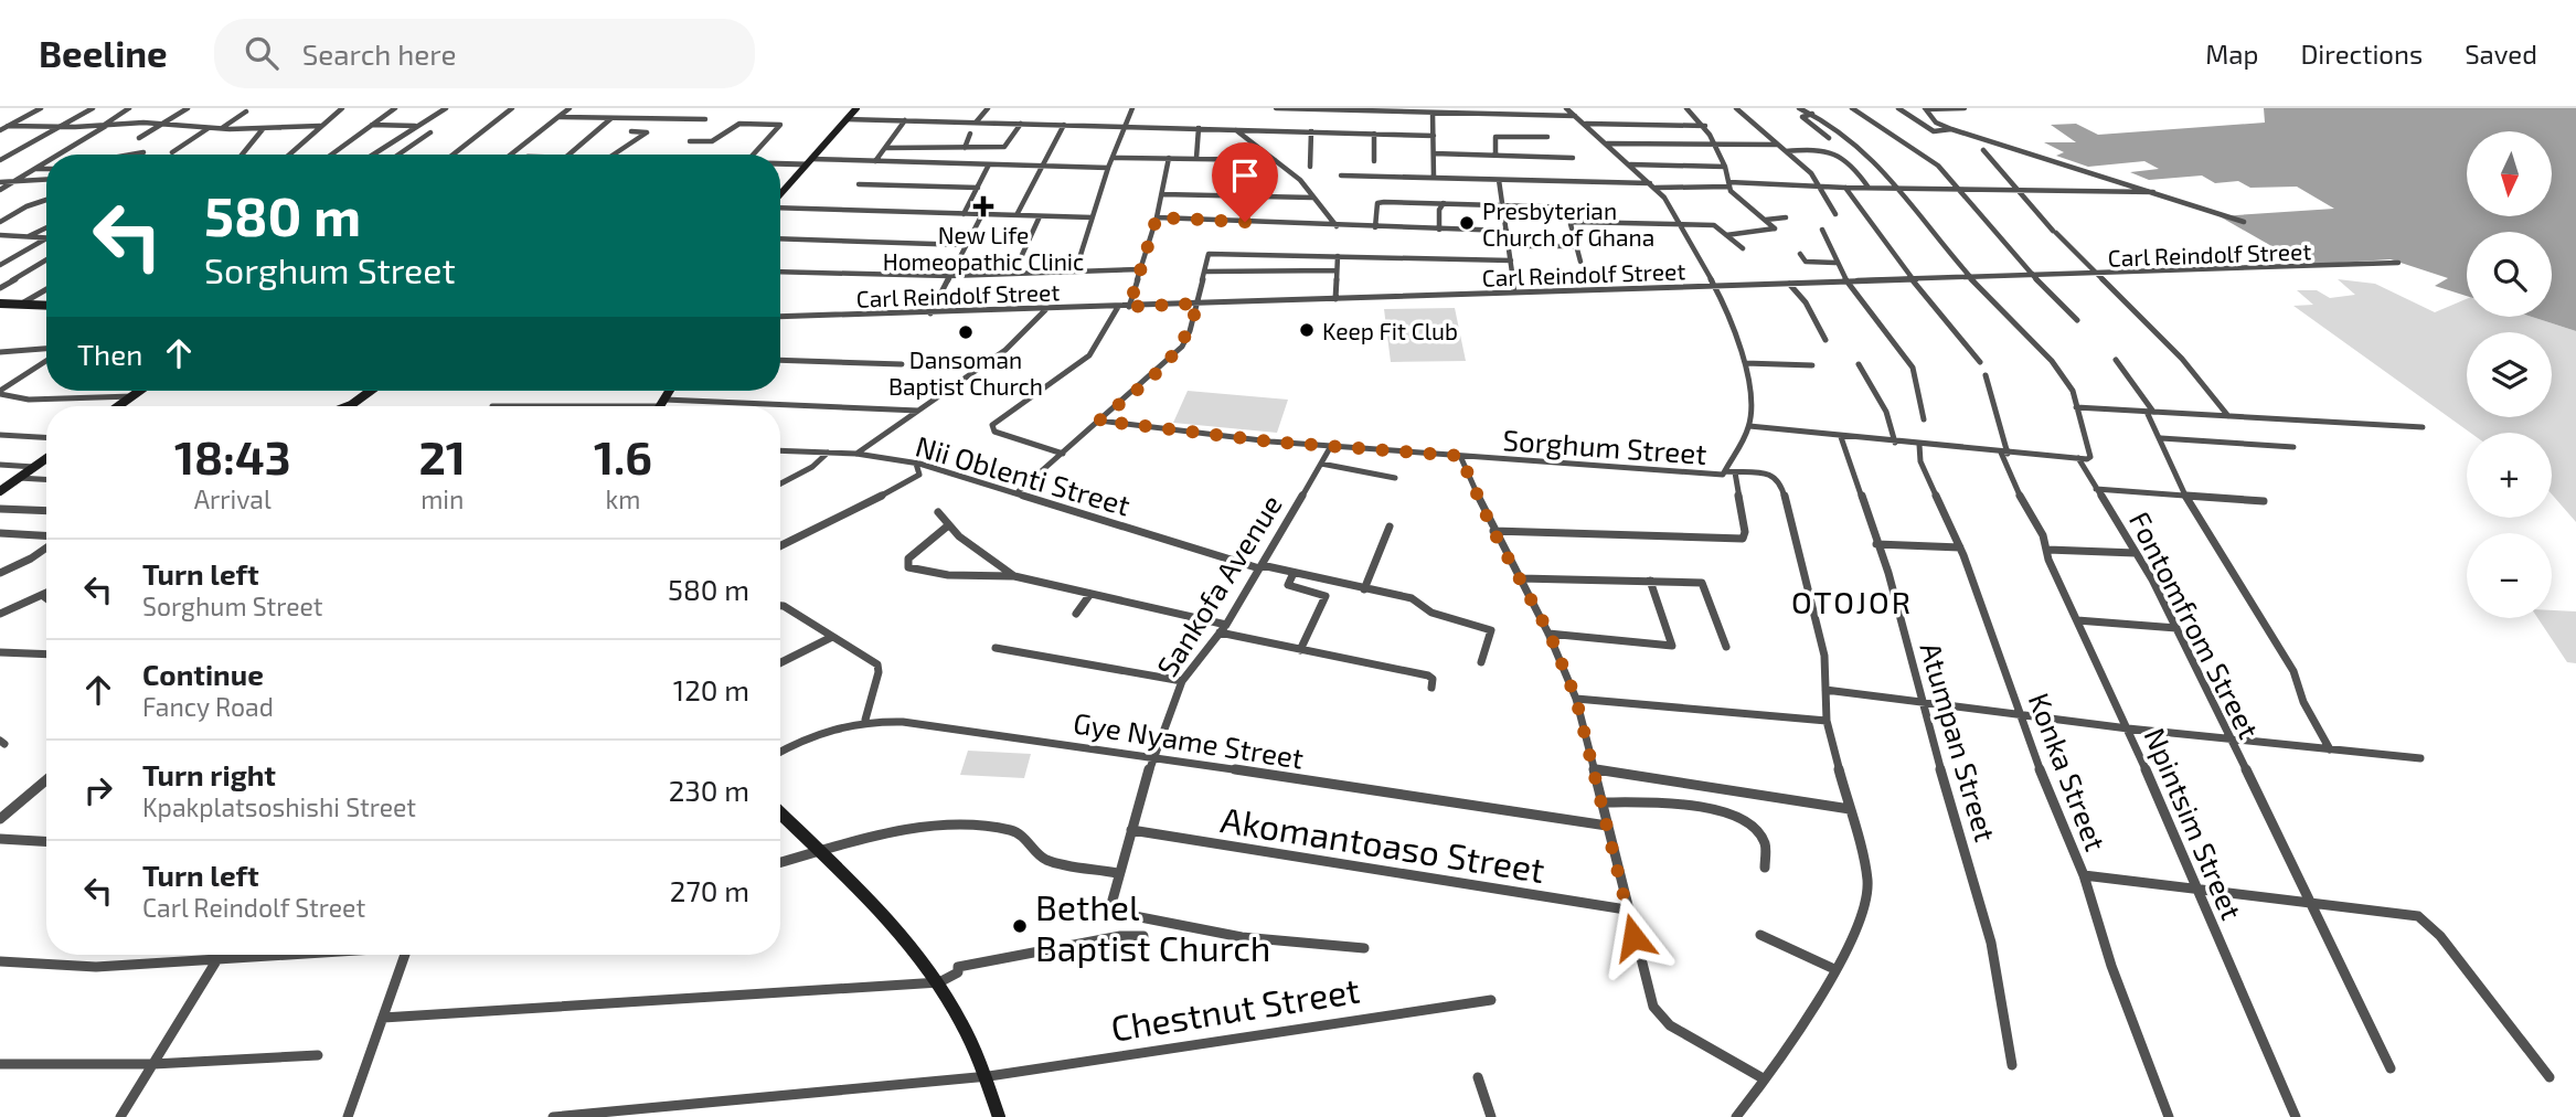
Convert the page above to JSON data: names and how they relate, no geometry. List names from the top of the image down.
{
  "streets": {
    "street": [
      "Carl Reindolf Street",
      "Sorghum Street",
      "Nii Oblenti Street",
      "Sankofa Avenue",
      "Fontomfrom Street",
      "Gye Nyame Street",
      "Atumpan Street",
      "Konka Street",
      "Npintsim Street",
      "Akomantoaso Street",
      "Chestnut Street"
    ]
  },
  "crossings": [
    ["Carl Reindolf Street", "Sorghum Street"],
    ["Sorghum Street", "Sankofa Avenue"],
    ["Nii Oblenti Street", "Sankofa Avenue"],
    ["Sankofa Avenue", "Gye Nyame Street"],
    ["Sankofa Avenue", "Akomantoaso Street"]
  ],
  "districts": ["OTOJOR"],
  "places": {
    "health": ["New Life Homeopathic Clinic"],
    "other": [
      "Presbyterian Church of Ghana",
      "Keep Fit Club",
      "Dansoman Baptist Church",
      "Bethel Baptist Church"
    ]
  },
  "north": "bottom",
  "page": {
    "header": "Beeline",
    "search": "Search here",
    "nav": ["Map", "Directions", "Saved"],
    "map_buttons": ["+", "−"],
    "turn": ["580 m", "Sorghum Street"],
    "then": "Then",
    "eta": [
      "18:43",
      "Arrival",
      "21",
      "min",
      "1.6",
      "km"
    ],
    "list": [
      {
        "name": "Turn left",
        "note": "Sorghum Street",
        "value": "580 m"
      },
      {
        "name": "Continue",
        "note": "Fancy Road",
        "value": "120 m"
      },
      {
        "name": "Turn right",
        "note": "Kpakplatsoshishi Street",
        "value": "230 m"
      },
      {
        "name": "Turn left",
        "note": "Carl Reindolf Street",
        "value": "270 m"
      }
    ]
  }
}
